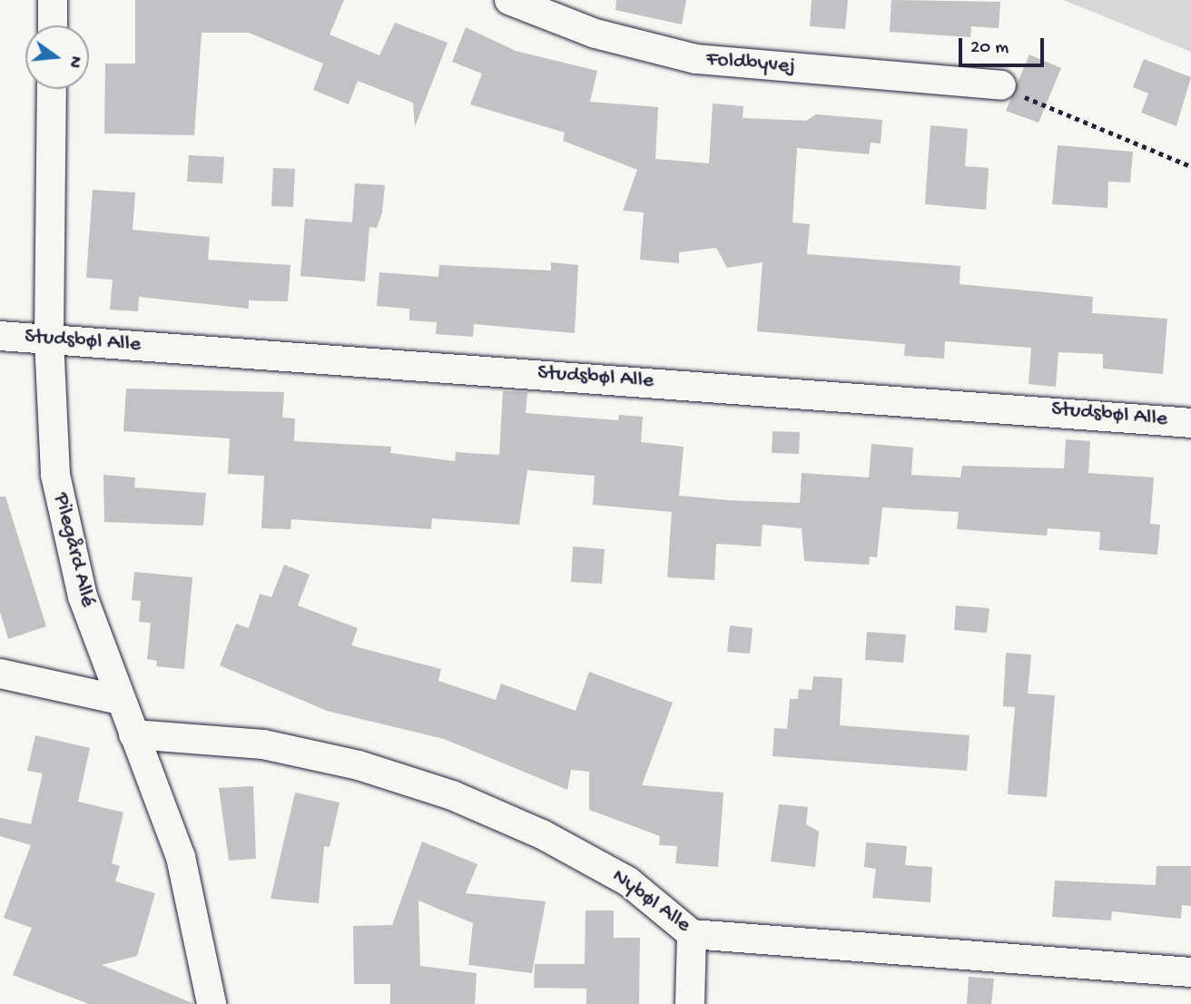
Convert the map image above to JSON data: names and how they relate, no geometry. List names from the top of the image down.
{
  "streets": {
    "street": [
      "Foldbyvej",
      "Studsbøl Alle",
      "Pilegård Allé",
      "Nybøl Alle"
    ]
  },
  "crossings": [
    ["Studsbøl Alle", "Pilegård Allé"],
    ["Pilegård Allé", "Nybøl Alle"]
  ],
  "scale_bar": "20 m",
  "north": "right"
}
